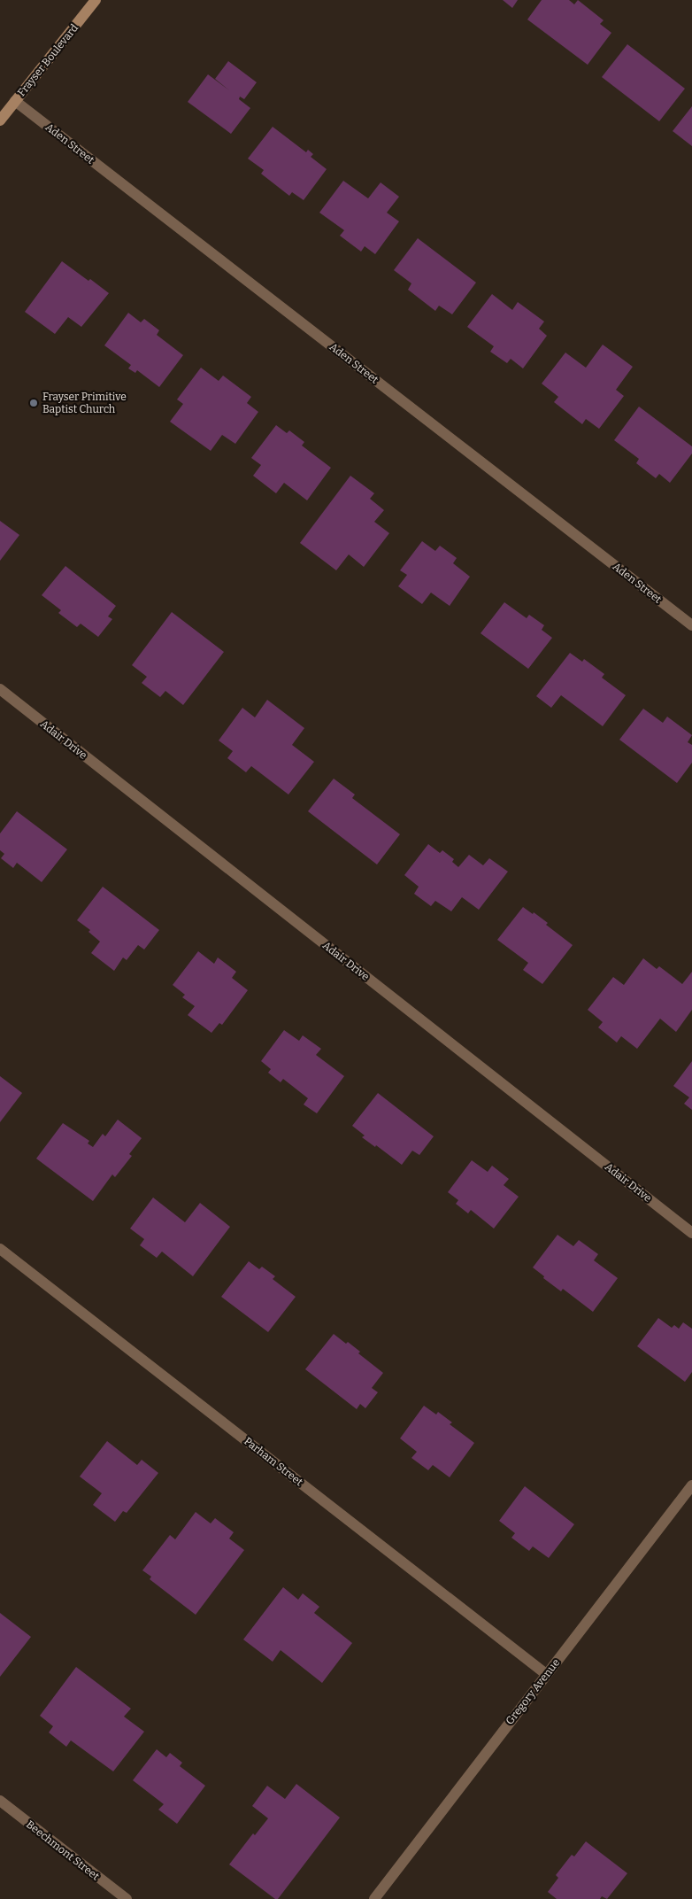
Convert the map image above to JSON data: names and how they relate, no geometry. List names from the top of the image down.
{
  "streets": {
    "main road": ["Frayser Boulevard"],
    "street": [
      "Aden Street",
      "Adair Drive",
      "Parham Street",
      "Gregory Avenue",
      "Beechmont Street"
    ]
  },
  "crossings": [
    ["Frayser Boulevard", "Aden Street"],
    ["Parham Street", "Gregory Avenue"]
  ],
  "places": ["Frayser Primitive Baptist Church"]
}
